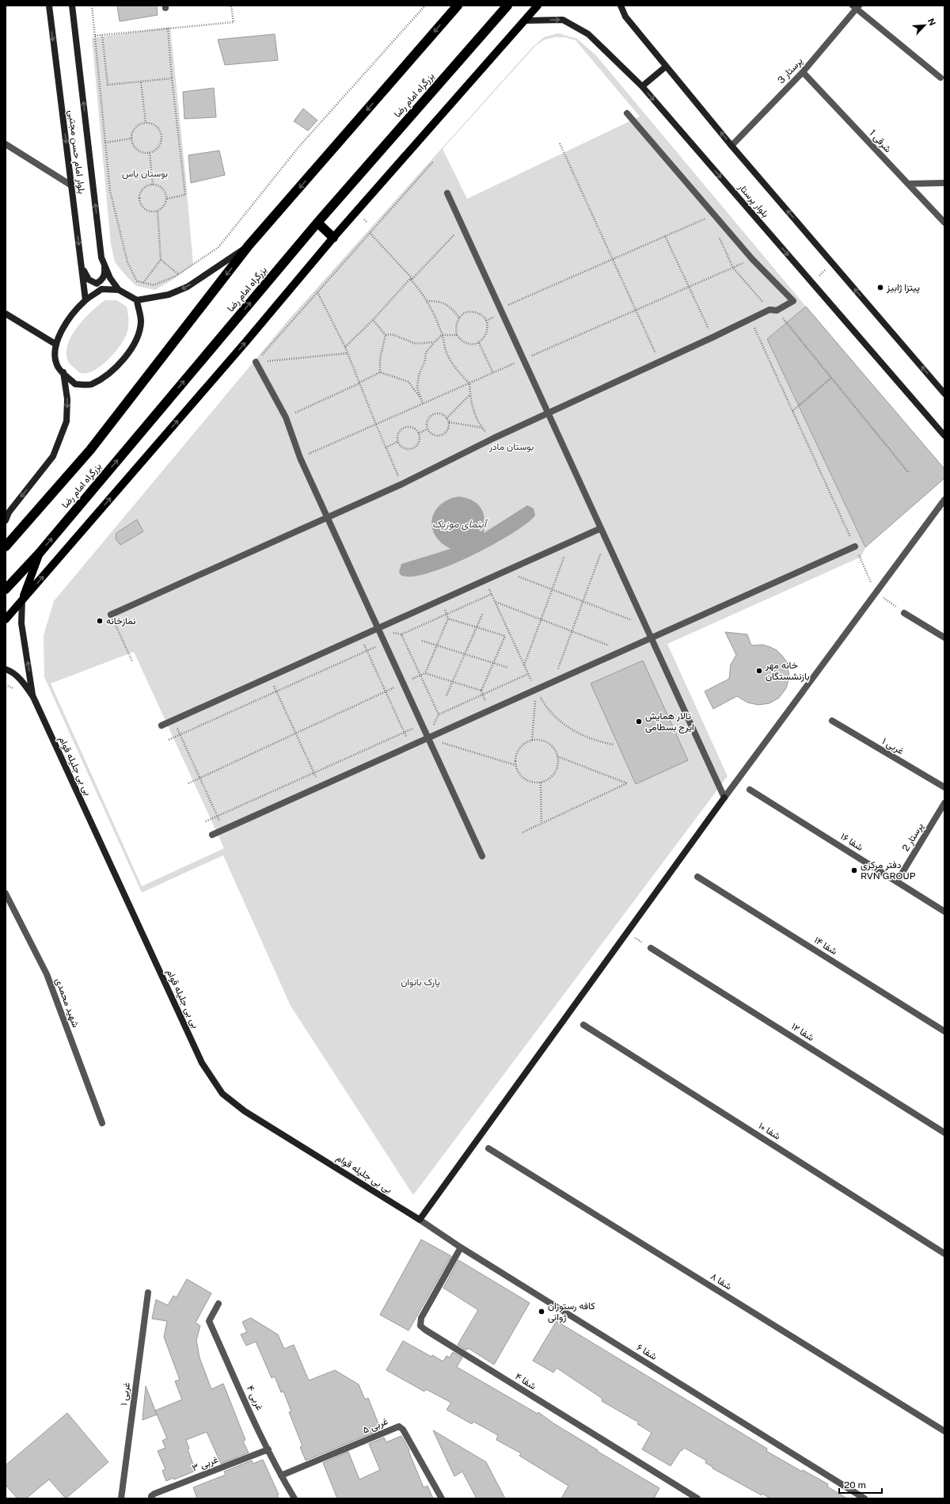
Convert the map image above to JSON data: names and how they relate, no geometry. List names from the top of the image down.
{
  "streets": {
    "highway": ["بزرگراه امام رضا"],
    "street": [
      "پرستار 3",
      "شرقی 1",
      "بلوار امام حسن مجتبی",
      "بلوار پرستار",
      "۱ غربی",
      "بی بی جلیله قوام",
      "پرستار 2",
      "شفا ۱۶",
      "شفا ۱۴",
      "شهید محمدی",
      "شفا ۱۲",
      "شفا ۱۰",
      "شفا ۸",
      "شفا ۶",
      "شفا ۴",
      "غربی ۱",
      "غربی ۴",
      "غربی ۵",
      "غربی ۳"
    ]
  },
  "crossings": [
    ["پرستار 3", "شرقی 1"],
    ["پرستار 3", "بلوار پرستار"],
    ["بی بی جلیله قوام", "شفا ۶"],
    ["پرستار 2", "شفا ۱۶"],
    ["شفا ۶", "شفا ۴"],
    ["غربی ۴", "غربی ۵"],
    ["غربی ۴", "غربی ۳"]
  ],
  "water": ["آبنمای موزیک"],
  "parks": ["بوستان یاس", "بوستان مادر", "پارک بانوان"],
  "places": [
    "پیتزا ژابیز",
    "نمازخانه",
    "خانه مهر بازنشستگان",
    "تالار همایش ایرج بسطامی",
    "دفتر مرکزی RVN GROUP",
    "کافه رستوران ژوانی"
  ],
  "scale_bar": "20 m",
  "north": "top right"
}
